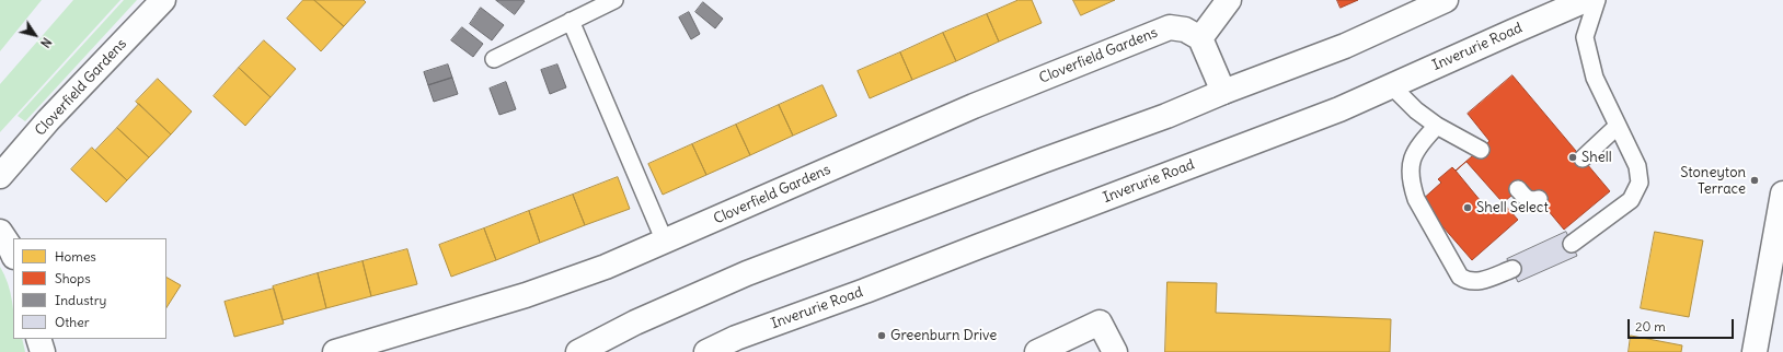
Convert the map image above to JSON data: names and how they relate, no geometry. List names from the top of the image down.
{
  "streets": {
    "main road": ["Inverurie Road", "Cloverfield Gardens"]
  },
  "places": [
    "Shell",
    "Stoneyton Terrace",
    "Shell Select",
    "Greenburn Drive"
  ],
  "legend": [
    "Homes",
    "Shops",
    "Industry",
    "Other"
  ],
  "scale_bar": "20 m",
  "north": "bottom right"
}
